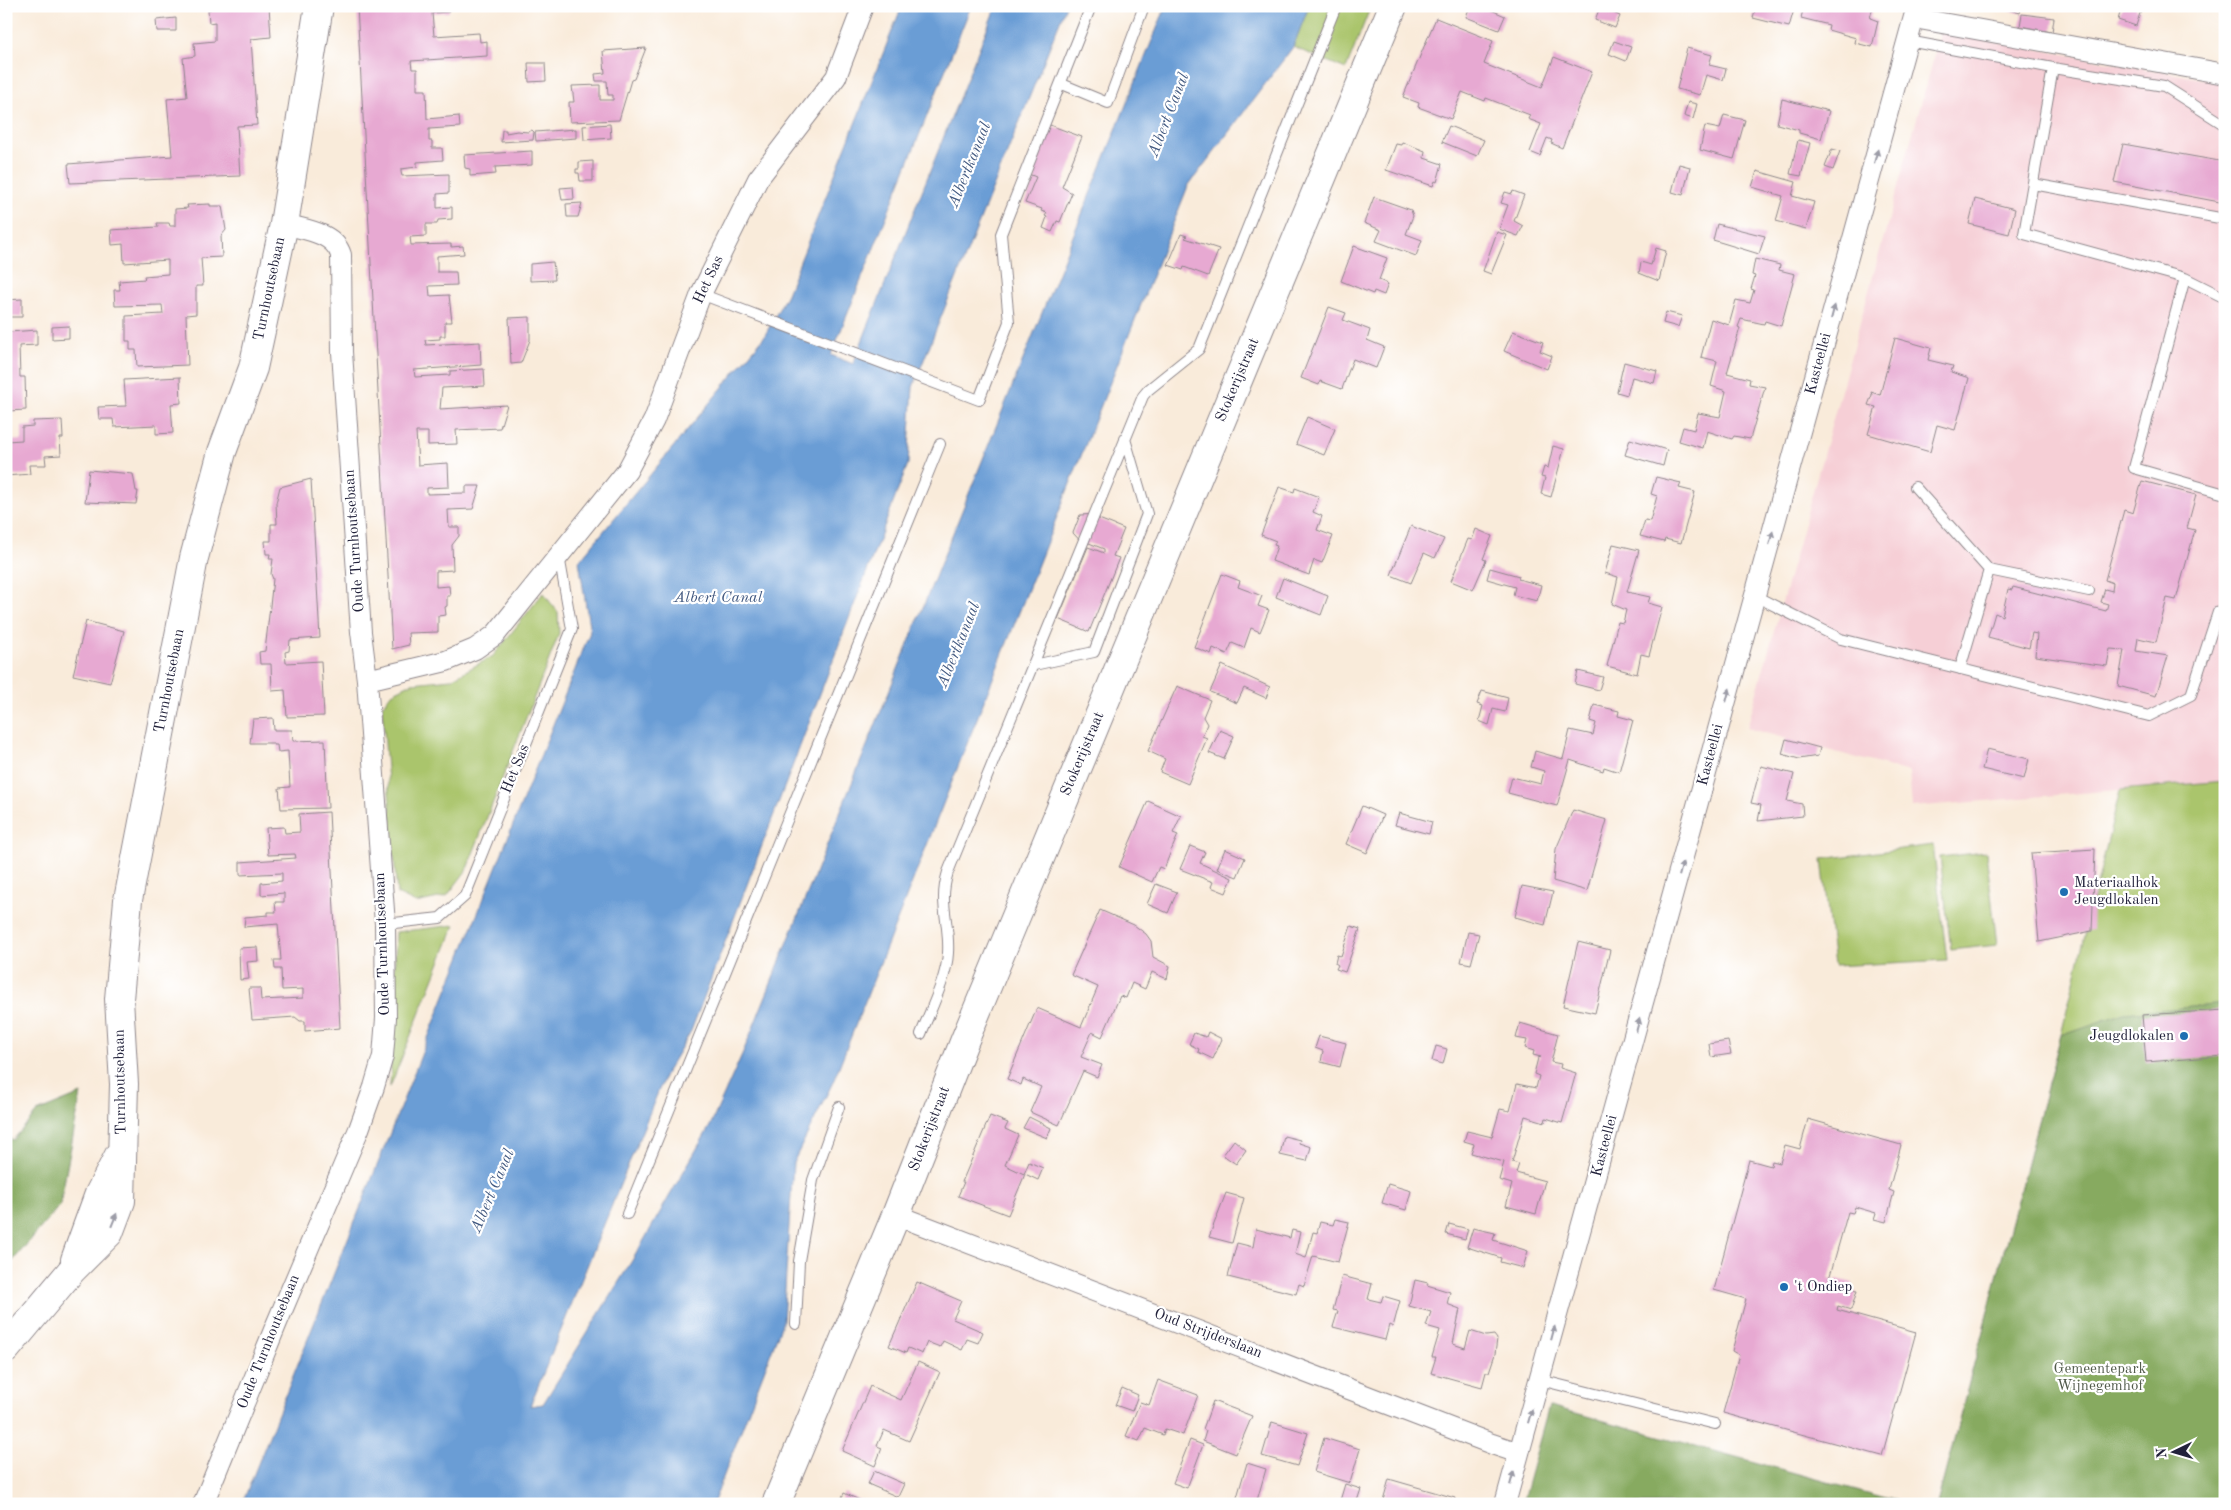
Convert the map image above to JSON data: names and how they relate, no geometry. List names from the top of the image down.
{
  "streets": {
    "street": [
      "Het Sas",
      "Turnhoutsebaan",
      "Kasteellei",
      "Stokerijstraat",
      "Oude Turnhoutsebaan",
      "Oud Strijderslaan"
    ]
  },
  "crossings": [
    ["Het Sas", "Oude Turnhoutsebaan"],
    ["Turnhoutsebaan", "Oude Turnhoutsebaan"],
    ["Kasteellei", "Oud Strijderslaan"],
    ["Stokerijstraat", "Oud Strijderslaan"]
  ],
  "one_way": ["Kasteellei"],
  "water": ["Albert Canal", "Albertkanaal"],
  "parks": ["Gemeentepark Wijnegemhof"],
  "places": ["Materiaalhok Jeugdlokalen", "Jeugdlokalen", "'t Ondiep"],
  "north": "left"
}
